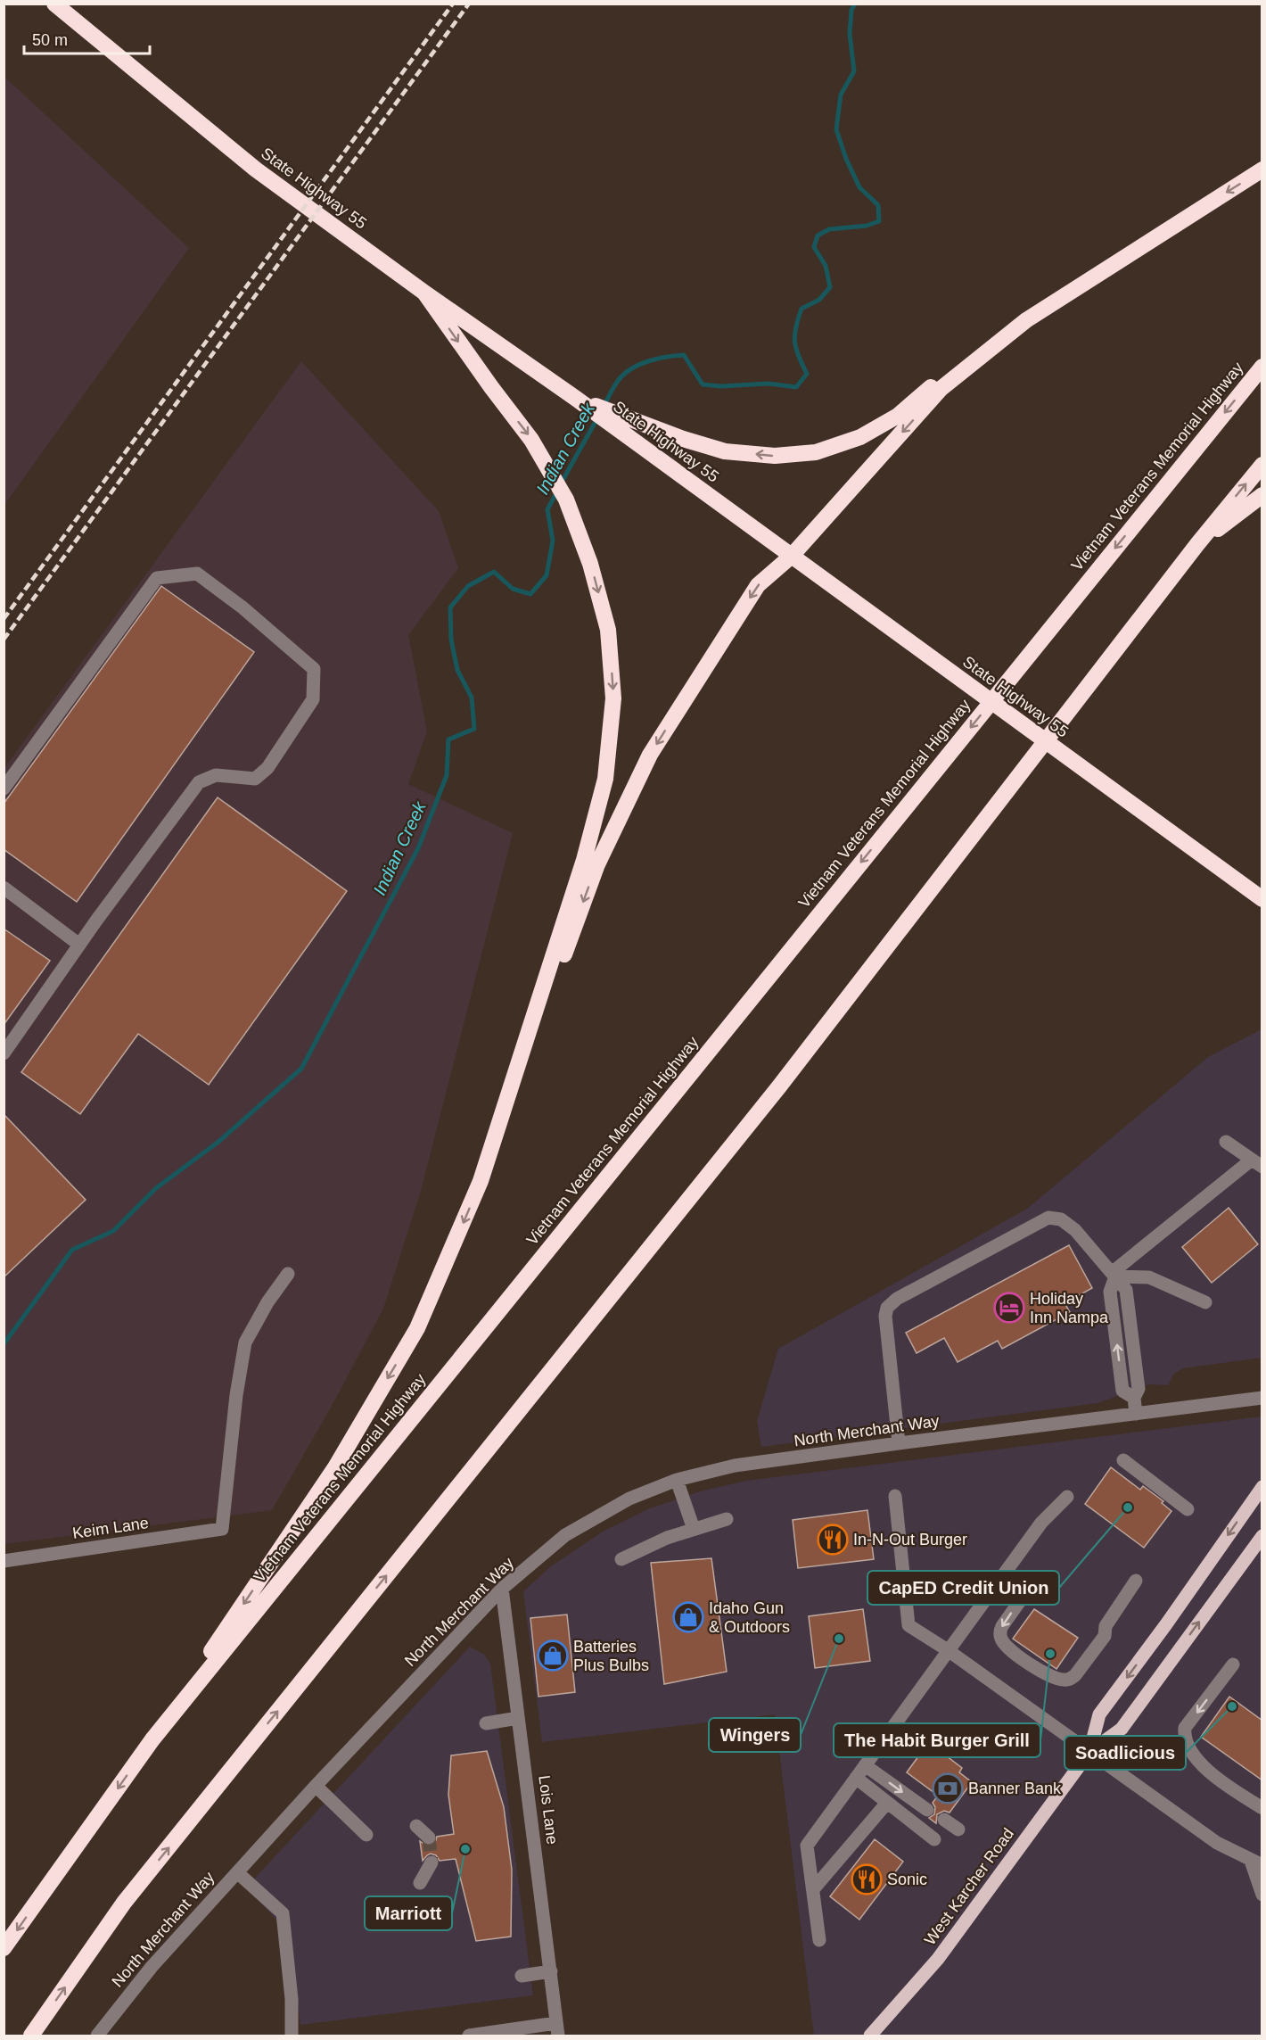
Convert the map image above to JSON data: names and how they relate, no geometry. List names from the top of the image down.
{
  "streets": {
    "highway": ["State Highway 55", "Vietnam Veterans Memorial Highway"],
    "main road": ["West Karcher Road"],
    "street": ["North Merchant Way", "Keim Lane", "Lois Lane"]
  },
  "crossings": [
    ["North Merchant Way", "Lois Lane"]
  ],
  "water": ["Indian Creek"],
  "places": {
    "hotel": ["Holiday Inn Nampa"],
    "other": [
      "CapED Credit Union",
      "Wingers",
      "The Habit Burger Grill",
      "Soadlicious",
      "Marriott"
    ],
    "restaurant": ["In-N-Out Burger", "Sonic"],
    "shop": ["Idaho Gun & Outdoors", "Batteries Plus Bulbs"],
    "bank": ["Banner Bank"]
  },
  "scale_bar": "50 m"
}
